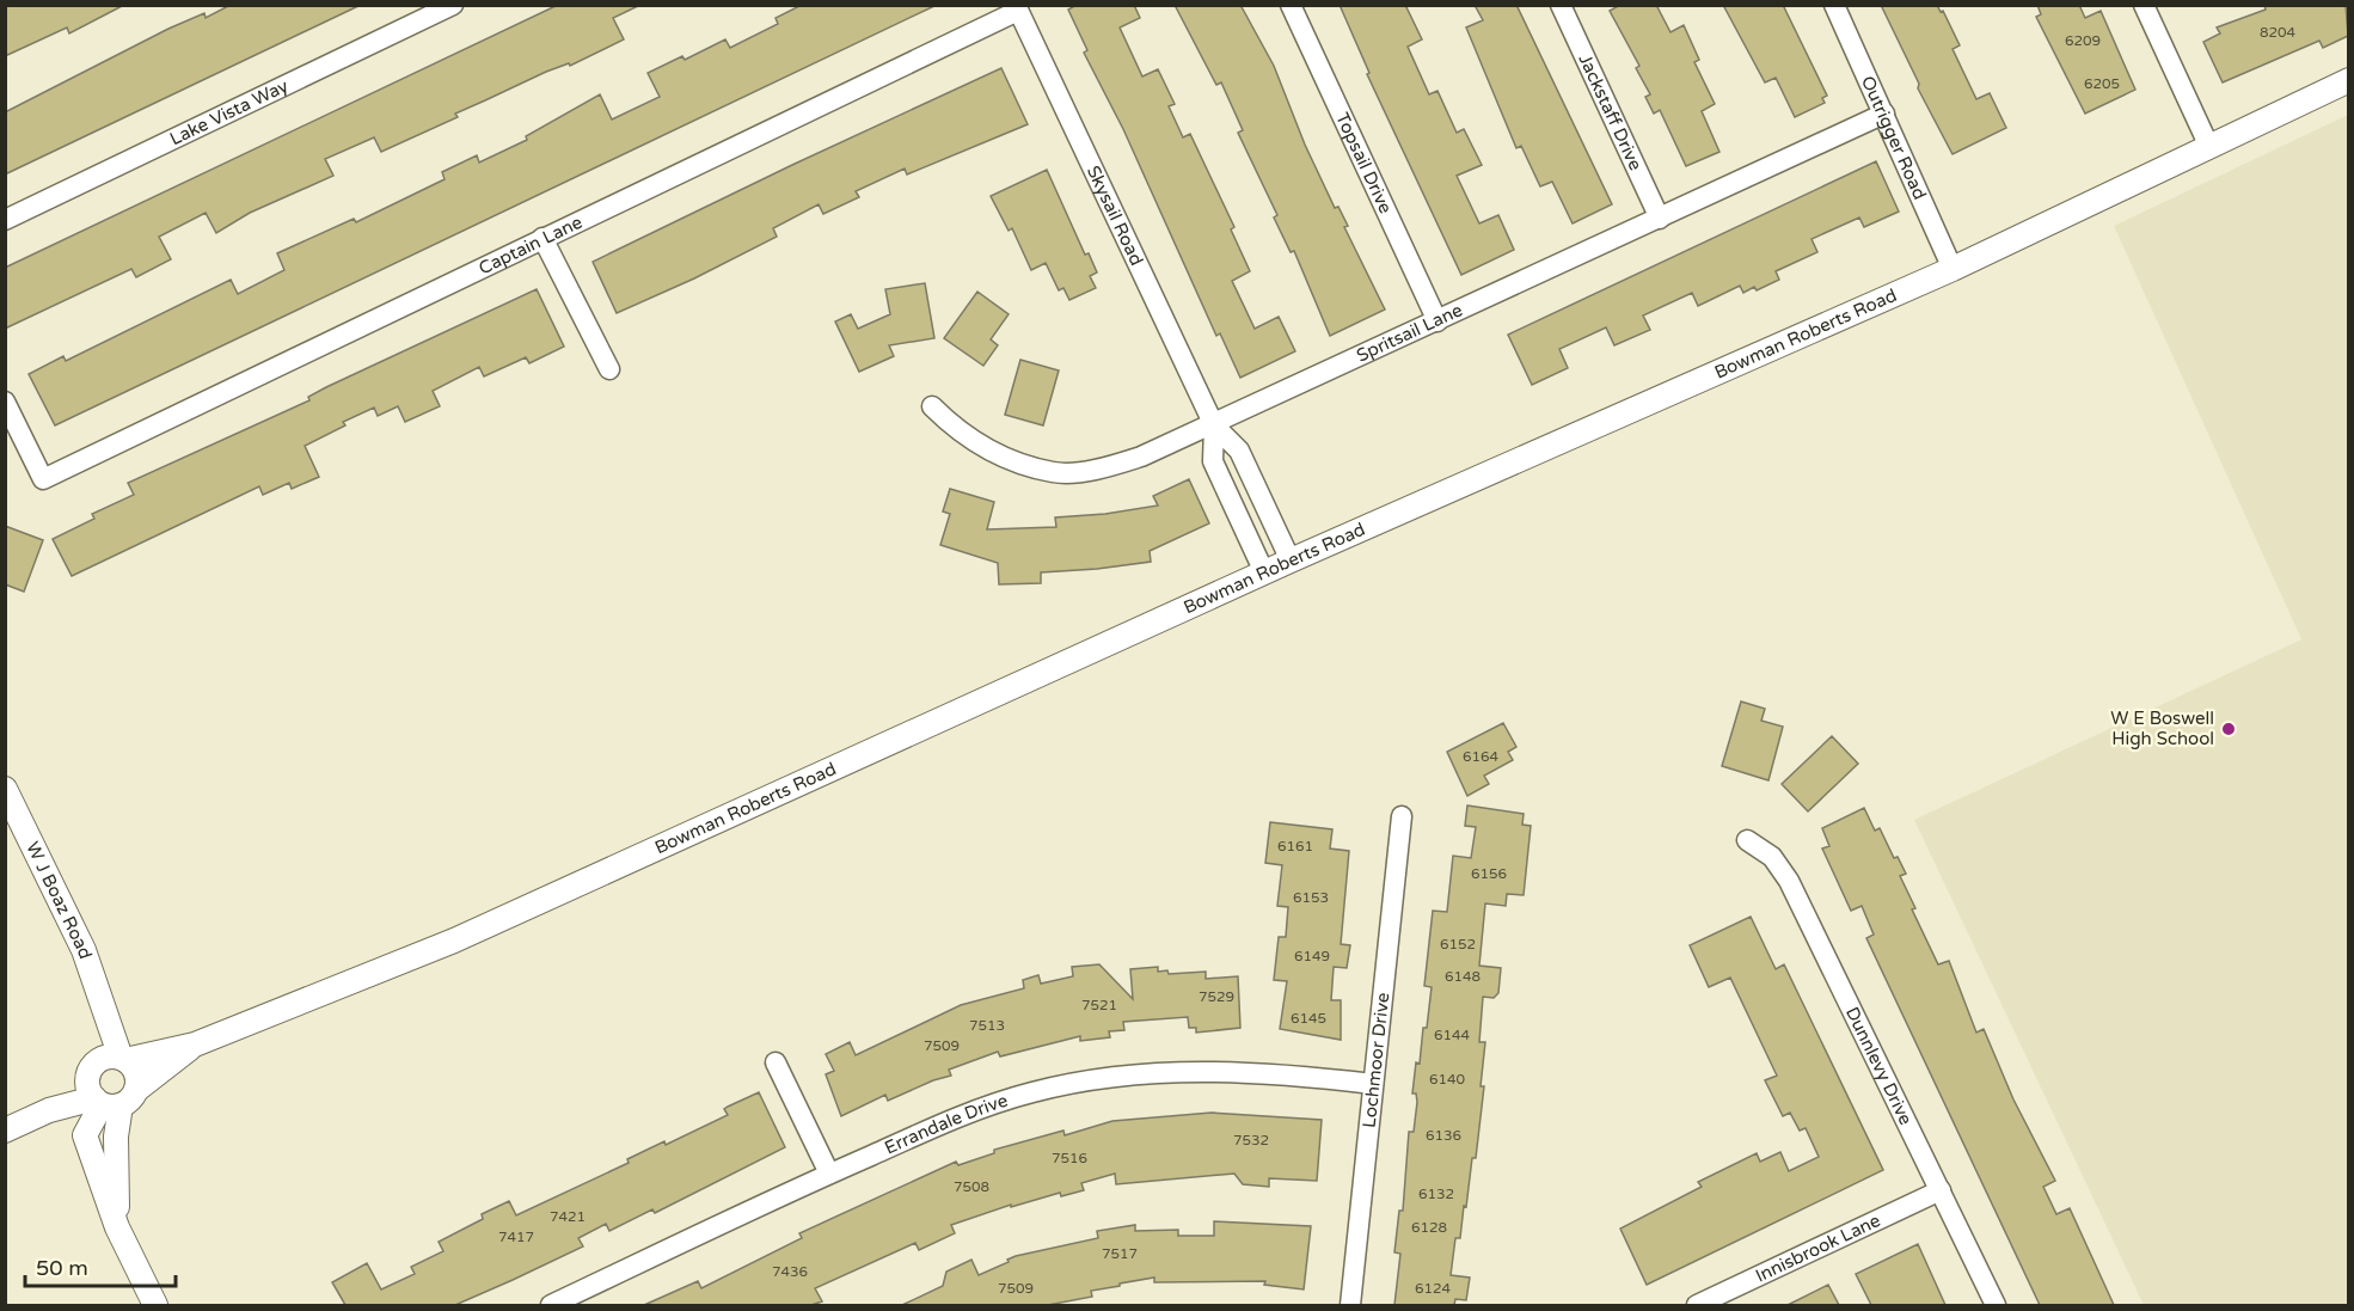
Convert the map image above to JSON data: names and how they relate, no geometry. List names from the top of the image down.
{
  "streets": {
    "street": [
      "Lake Vista Way",
      "Jackstaff Drive",
      "Outrigger Road",
      "Topsail Drive",
      "Skysail Road",
      "Captain Lane",
      "Bowman Roberts Road",
      "Spritsail Lane",
      "W J Boaz Road",
      "Lochmoor Drive",
      "Dunnlevy Drive",
      "Errandale Drive",
      "Innisbrook Lane"
    ]
  },
  "crossings": [
    ["Jackstaff Drive", "Spritsail Lane"],
    ["Outrigger Road", "Bowman Roberts Road"],
    ["Outrigger Road", "Spritsail Lane"],
    ["Topsail Drive", "Spritsail Lane"],
    ["Skysail Road", "Captain Lane"],
    ["Skysail Road", "Bowman Roberts Road"],
    ["Skysail Road", "Spritsail Lane"],
    ["Bowman Roberts Road", "W J Boaz Road"],
    ["Lochmoor Drive", "Errandale Drive"],
    ["Dunnlevy Drive", "Innisbrook Lane"]
  ],
  "places": ["W E Boswell High School"],
  "house_numbers": [
    "8204",
    "6209",
    "6205",
    "6164",
    "6161",
    "6156",
    "6153",
    "6152",
    "6149",
    "6148",
    "7529",
    "7521",
    "6145",
    "7513",
    "6144",
    "7509",
    "6140",
    "6136",
    "7532",
    "7516",
    "7508",
    "6132",
    "7421",
    "6128",
    "7417",
    "7517",
    "7436",
    "7509",
    "6124"
  ],
  "scale_bar": "50 m"
}
